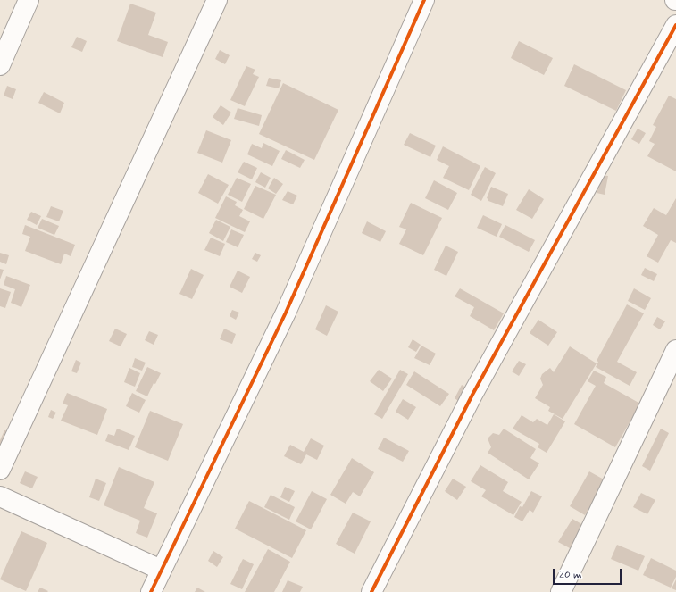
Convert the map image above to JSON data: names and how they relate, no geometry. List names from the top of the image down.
{
  "scale_bar": "20 m"
}
